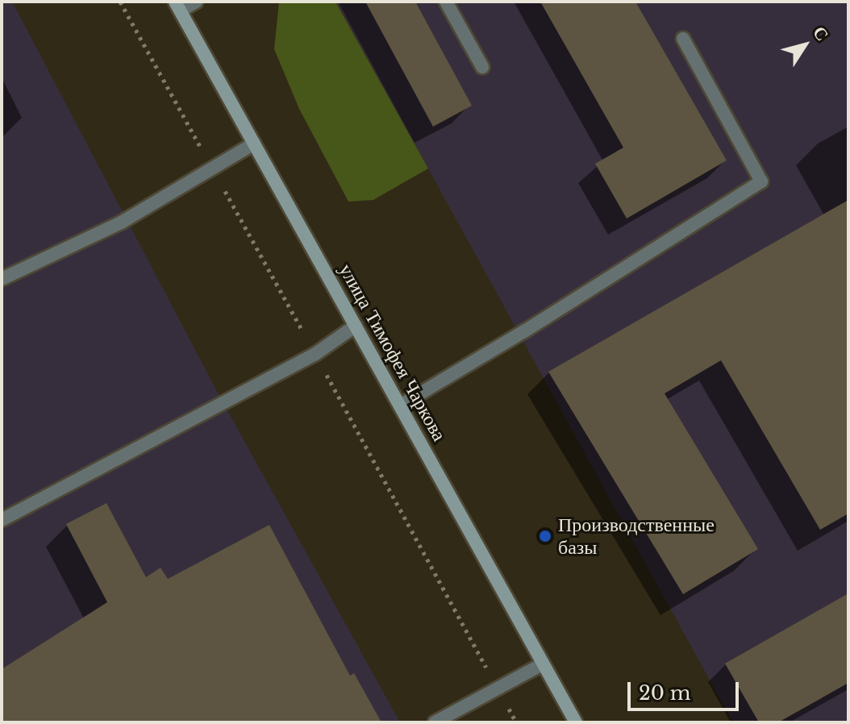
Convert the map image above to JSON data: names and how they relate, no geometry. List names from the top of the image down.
{
  "streets": {
    "main road": ["улица Тимофея Чаркова"]
  },
  "places": ["Производственные базы"],
  "scale_bar": "20 m",
  "north": "top right"
}
